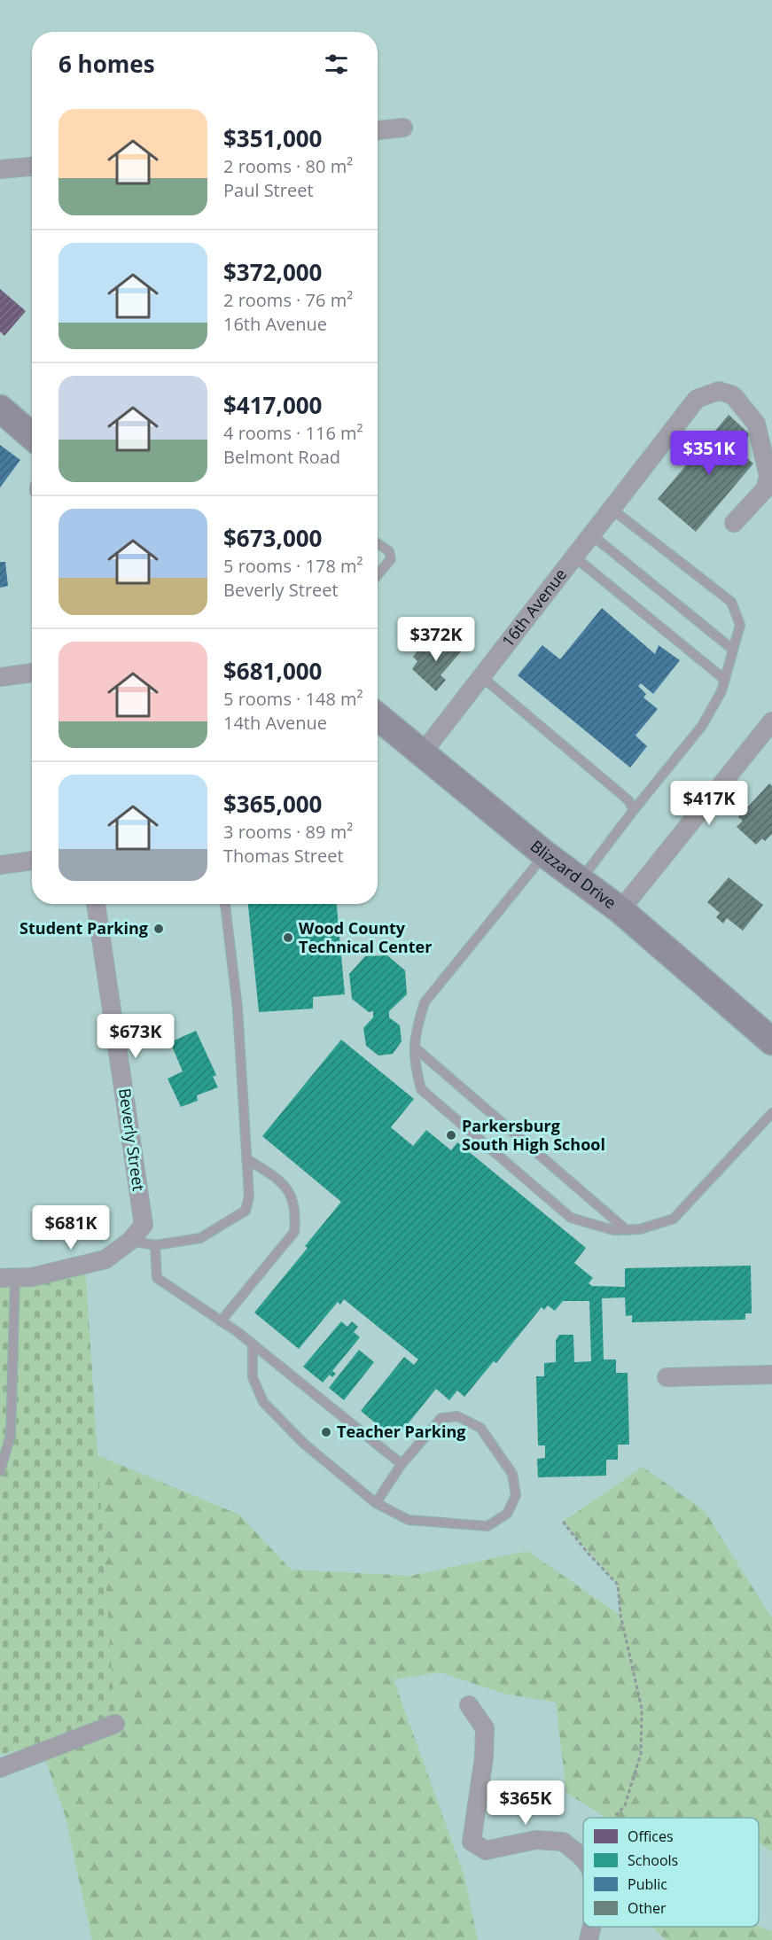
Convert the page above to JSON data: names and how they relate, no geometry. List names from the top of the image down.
{
  "streets": {
    "main road": ["Blizzard Drive"],
    "street": ["16th Avenue", "Beverly Street"]
  },
  "crossings": [
    ["16th Avenue", "Blizzard Drive"]
  ],
  "places": [
    "Student Parking",
    "Wood County Technical Center",
    "Parkersburg South High School",
    "Teacher Parking"
  ],
  "legend": [
    "Offices",
    "Schools",
    "Public",
    "Other"
  ],
  "page": {
    "heading": "6 homes",
    "list": [
      {
        "name": "$351,000",
        "note": "2 rooms · 80 m² · Paul Street"
      },
      {
        "name": "$372,000",
        "note": "2 rooms · 76 m² · 16th Avenue"
      },
      {
        "name": "$417,000",
        "note": "4 rooms · 116 m² · Belmont Road"
      },
      {
        "name": "$673,000",
        "note": "5 rooms · 178 m² · Beverly Street"
      },
      {
        "name": "$681,000",
        "note": "5 rooms · 148 m² · 14th Avenue"
      },
      {
        "name": "$365,000",
        "note": "3 rooms · 89 m² · Thomas Street"
      }
    ],
    "price": [
      "$351K",
      "$372K",
      "$417K",
      "$673K",
      "$681K",
      "$365K"
    ]
  }
}
